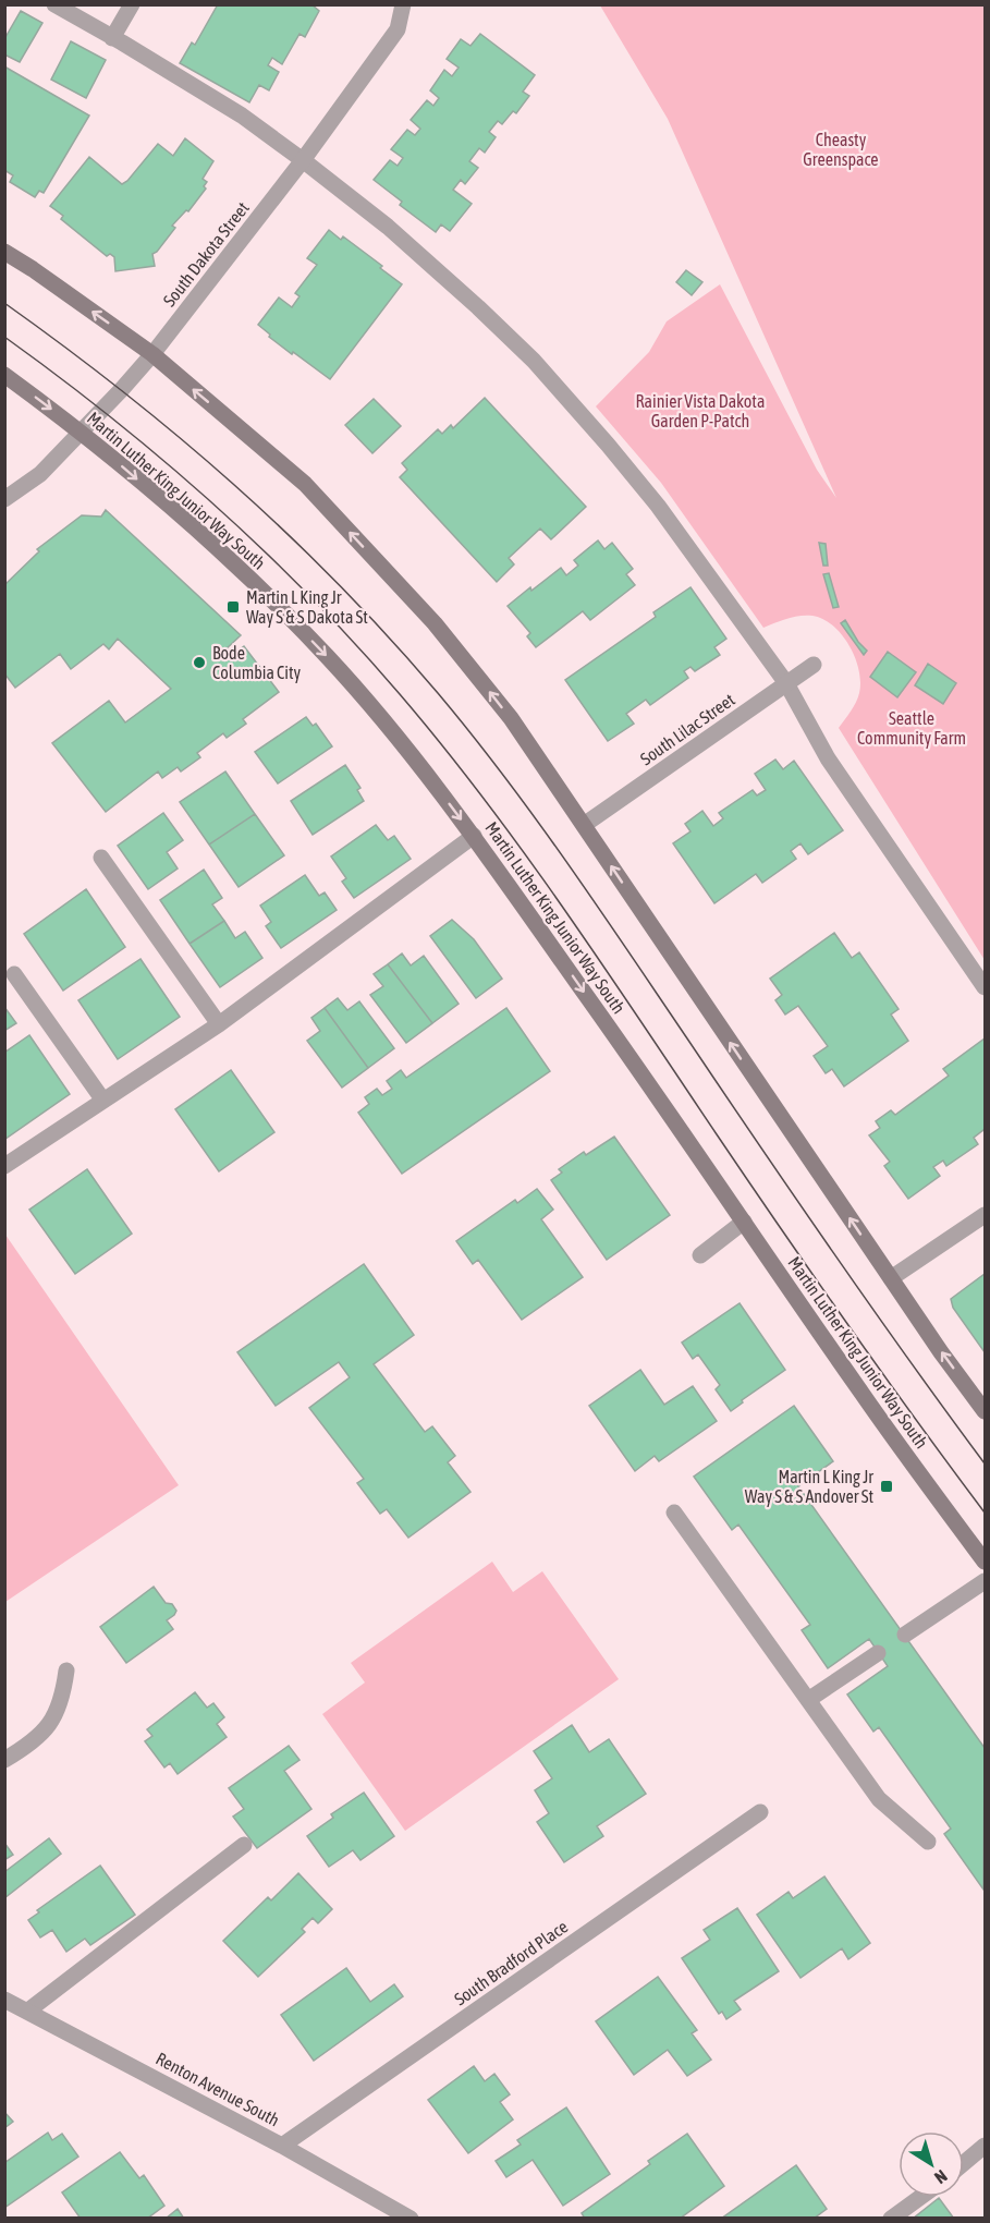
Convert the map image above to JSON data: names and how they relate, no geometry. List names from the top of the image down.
{
  "streets": {
    "main road": ["Martin Luther King Junior Way South"],
    "street": [
      "South Dakota Street",
      "South Lilac Street",
      "South Bradford Place",
      "Renton Avenue South"
    ]
  },
  "crossings": [
    ["South Dakota Street", "Martin Luther King Junior Way South"],
    ["South Bradford Place", "Renton Avenue South"]
  ],
  "parks": ["Cheasty Greenspace", "Rainier Vista Dakota Garden P-Patch", "Seattle Community Farm"],
  "places": {
    "transit": ["Martin L King Jr Way S & S Dakota St", "Martin L King Jr Way S & S Andover St"],
    "other": ["Bode Columbia City"]
  },
  "north": "bottom right"
}
